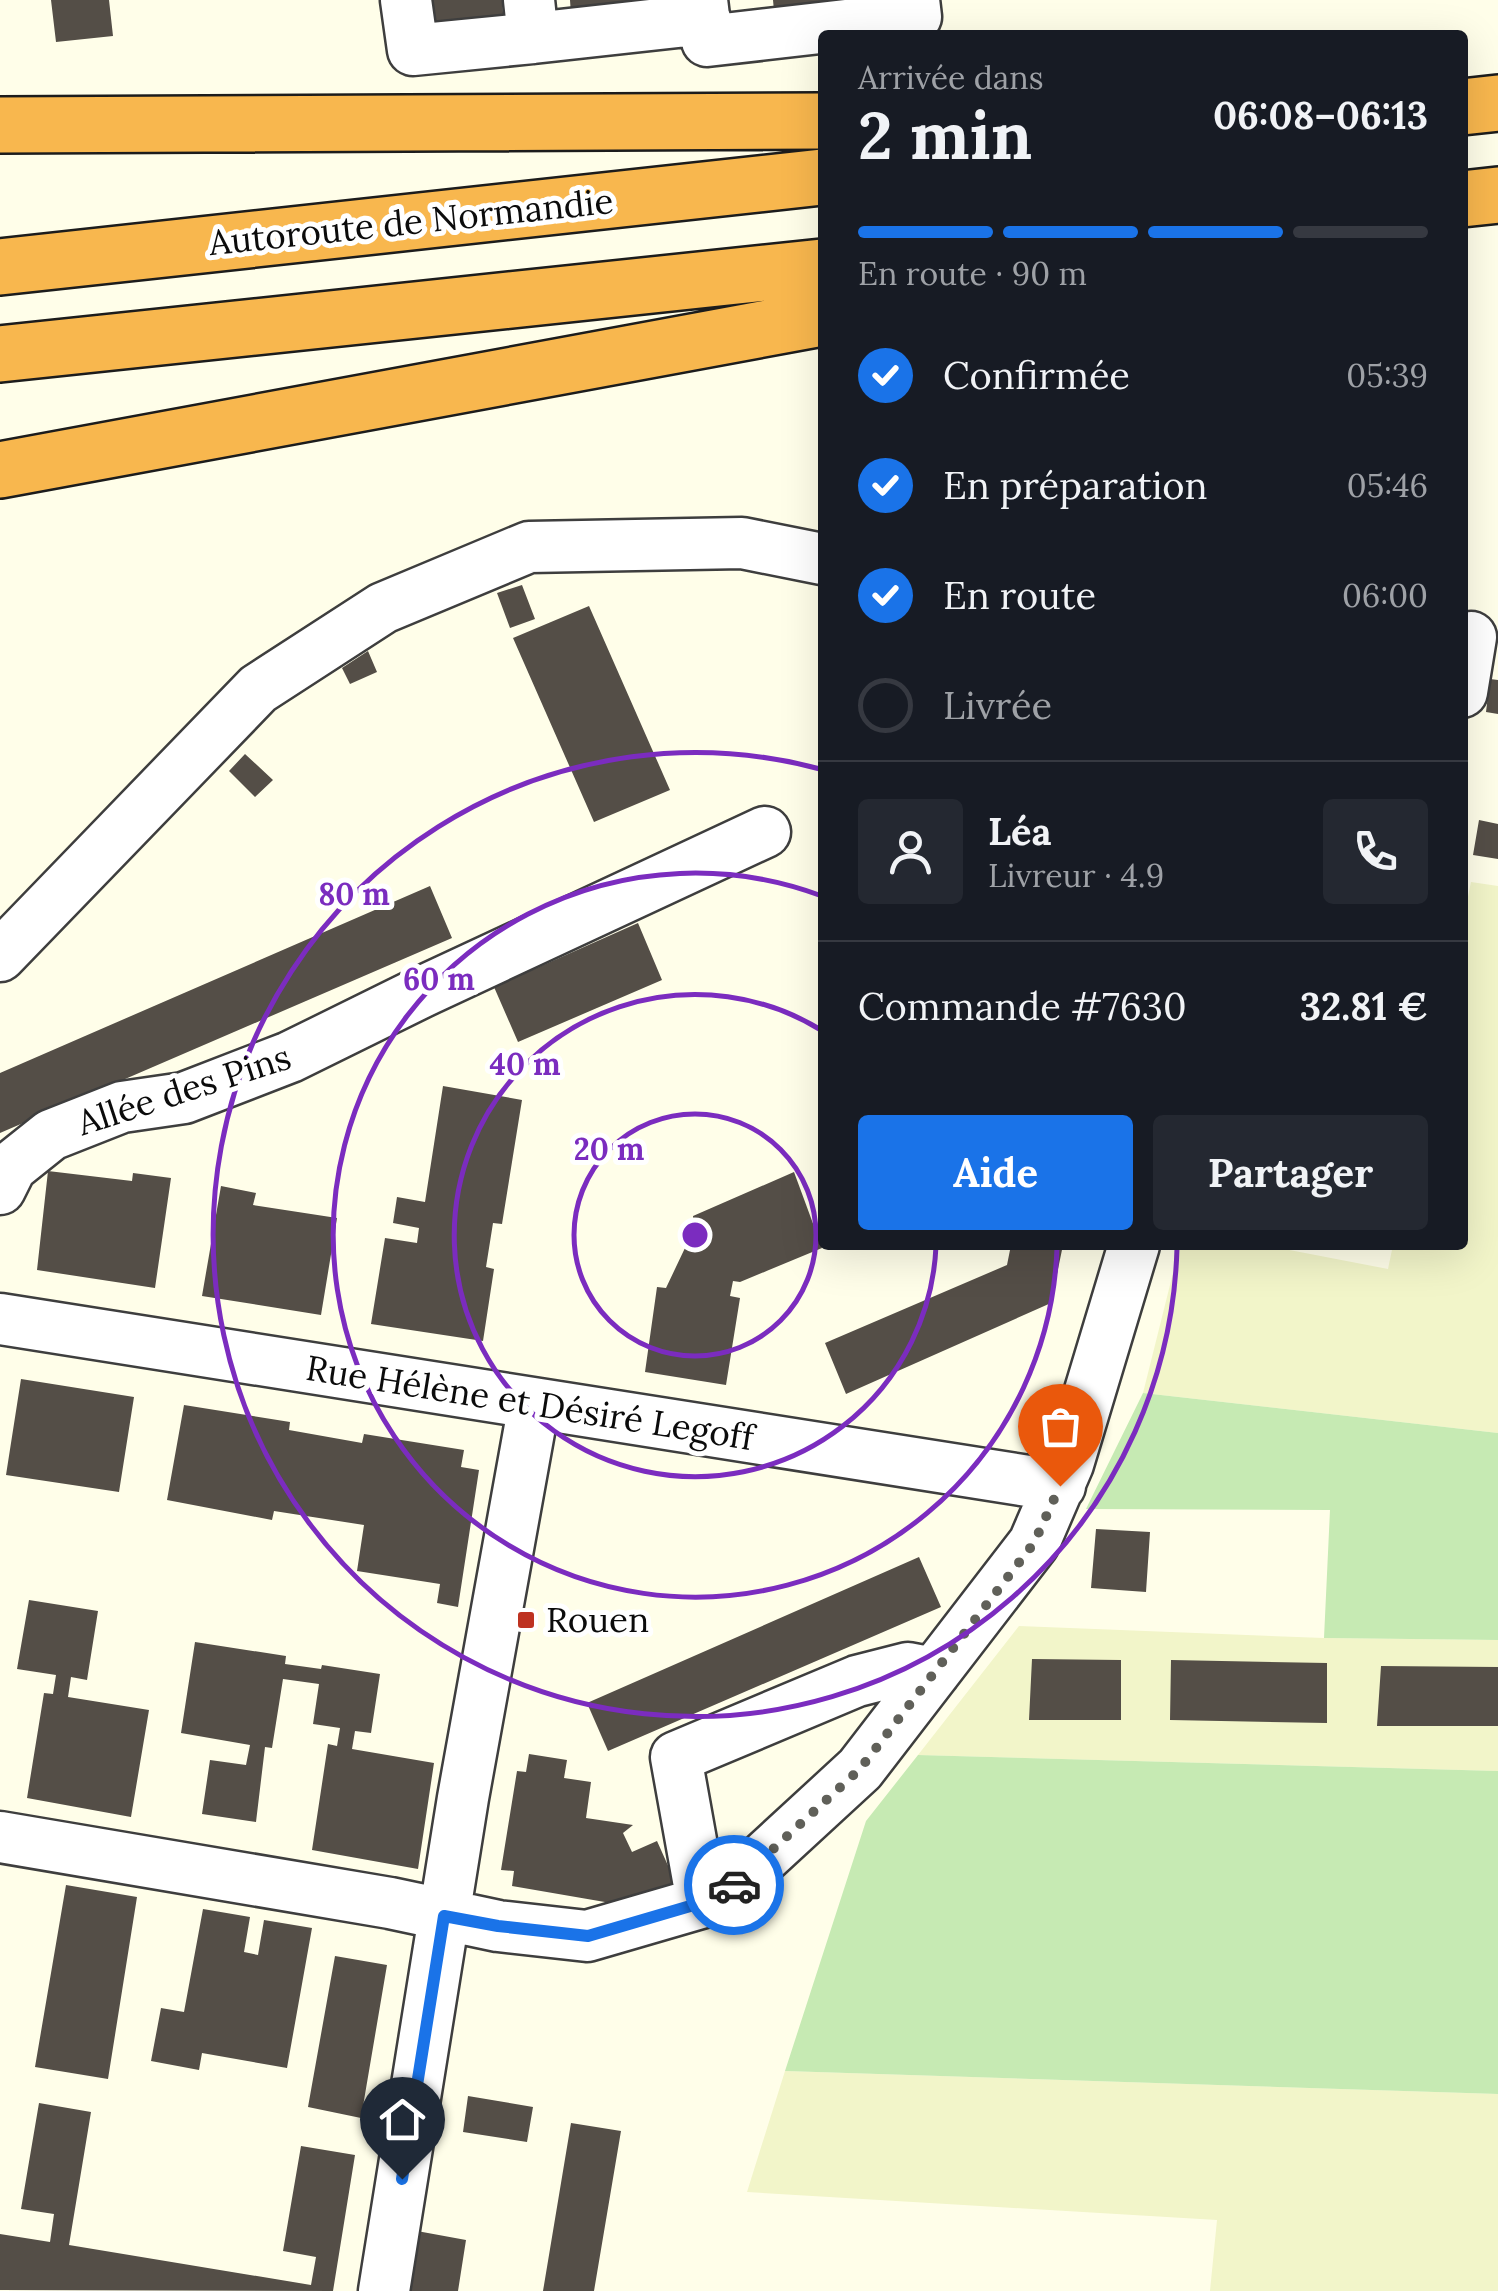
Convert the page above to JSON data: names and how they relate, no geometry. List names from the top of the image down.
{
  "streets": {
    "highway": ["Autoroute de Normandie"],
    "street": ["Allée des Pins", "Rue Hélène et Désiré Legoff"]
  },
  "places": {
    "transit": ["Rouen"]
  },
  "page": {
    "heading": ["2 min", "Arrivée dans", "06:08–06:13"],
    "panel": [
      "Léa",
      "Livreur · 4.9",
      "Commande #7630",
      "32.81 €"
    ],
    "bar": "En route · 90 m",
    "list": [
      ["Confirmée", "05:39"],
      ["En préparation", "05:46"],
      ["En route", "06:00"],
      "Livrée"
    ],
    "buttons": ["Aide", "Partager"]
  },
  "rings": [
    "80 m",
    "60 m",
    "40 m",
    "20 m"
  ]
}
